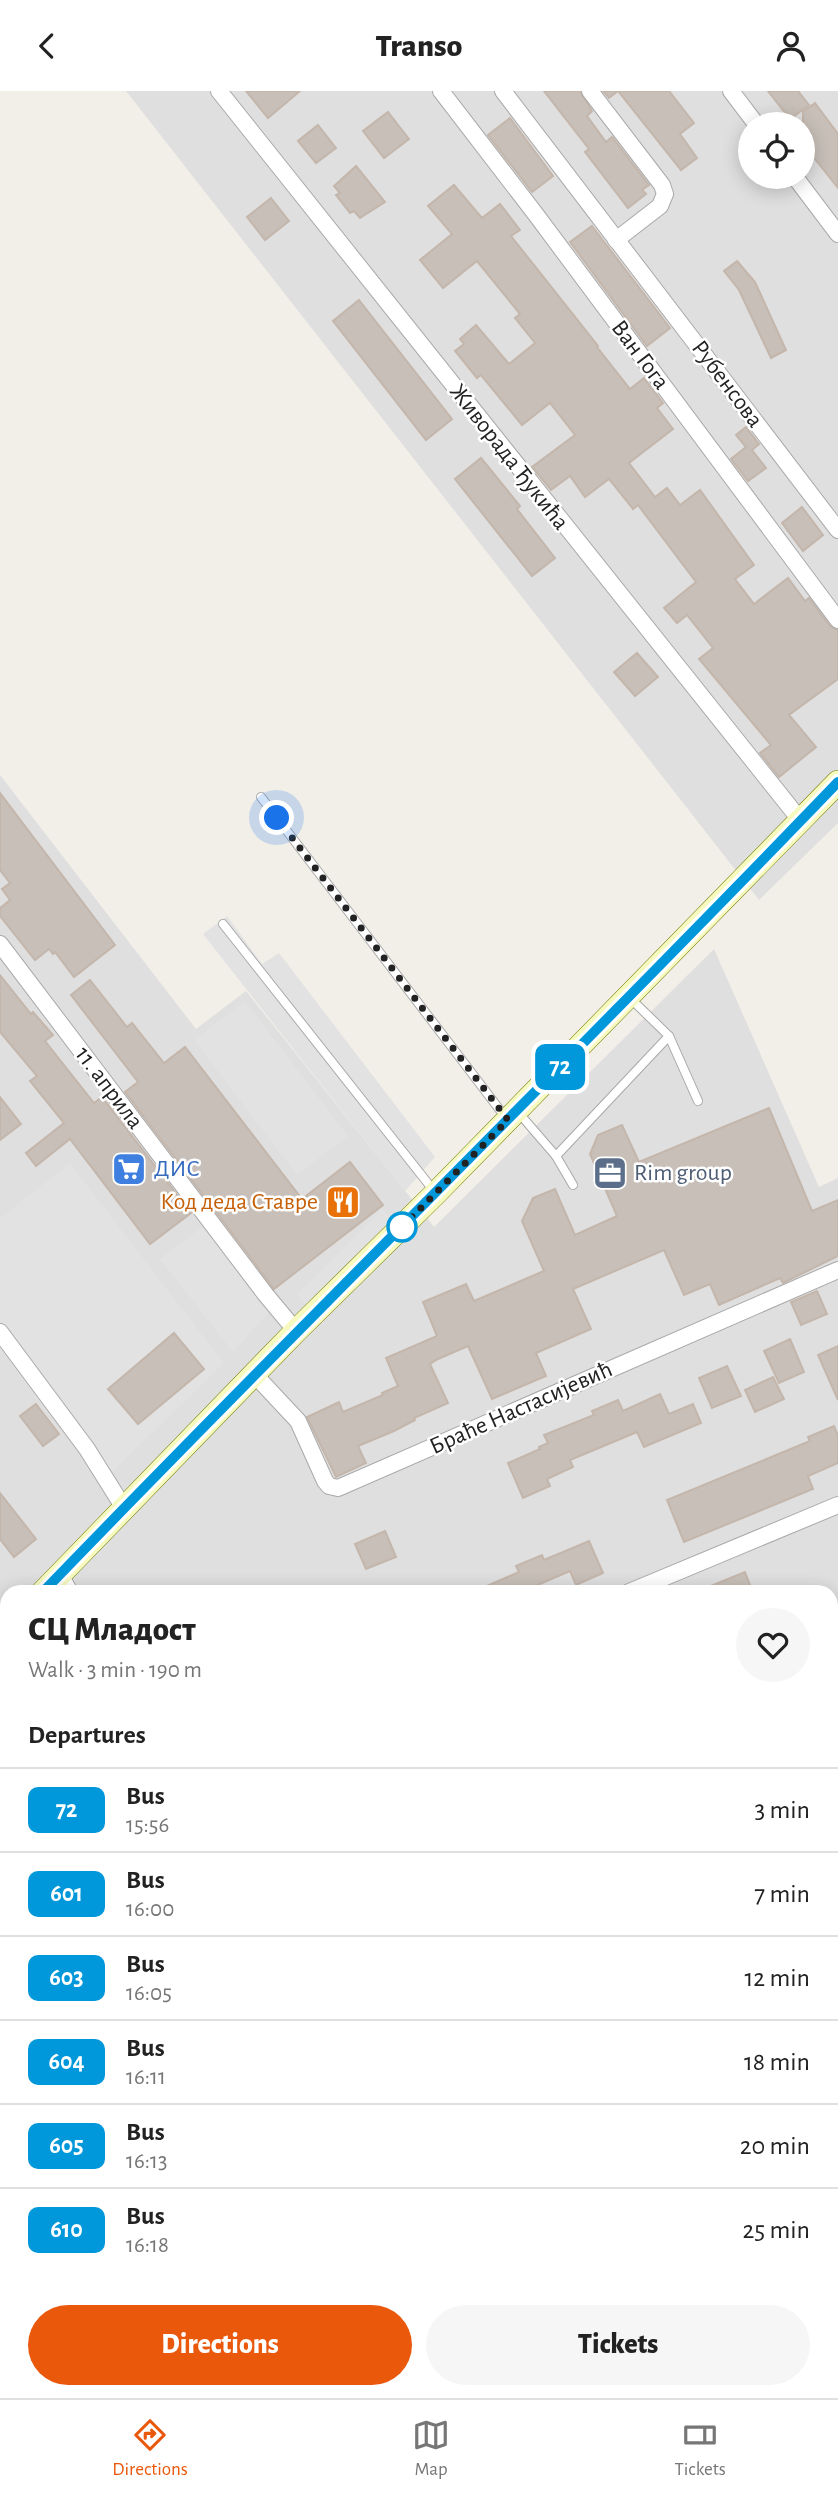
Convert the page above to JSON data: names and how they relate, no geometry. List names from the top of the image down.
{
  "streets": {
    "street": [
      "Ван Гога",
      "Рубенсова",
      "Живорада Ђукића",
      "11. априла",
      "Браће Настасијевић"
    ]
  },
  "places": {
    "supermarket": ["ДИС"],
    "office": ["Rim group"],
    "restaurant": ["Код деда Ставре"]
  },
  "lines": ["bus line 72"],
  "page": {
    "header": "Transo",
    "on_map": "72",
    "heading": [
      ["СЦ Младост", "Walk · 3 min · 190 m"],
      "Departures"
    ],
    "list": [
      {
        "mark": "72",
        "name": "Bus",
        "note": "15:56",
        "value": "3 min"
      },
      {
        "mark": "601",
        "name": "Bus",
        "note": "16:00",
        "value": "7 min"
      },
      {
        "mark": "603",
        "name": "Bus",
        "note": "16:05",
        "value": "12 min"
      },
      {
        "mark": "604",
        "name": "Bus",
        "note": "16:11",
        "value": "18 min"
      },
      {
        "mark": "605",
        "name": "Bus",
        "note": "16:13",
        "value": "20 min"
      },
      {
        "mark": "610",
        "name": "Bus",
        "note": "16:18",
        "value": "25 min"
      }
    ],
    "buttons": ["Directions", "Tickets"],
    "tabs": ["Directions", "Map", "Tickets"]
  }
}
